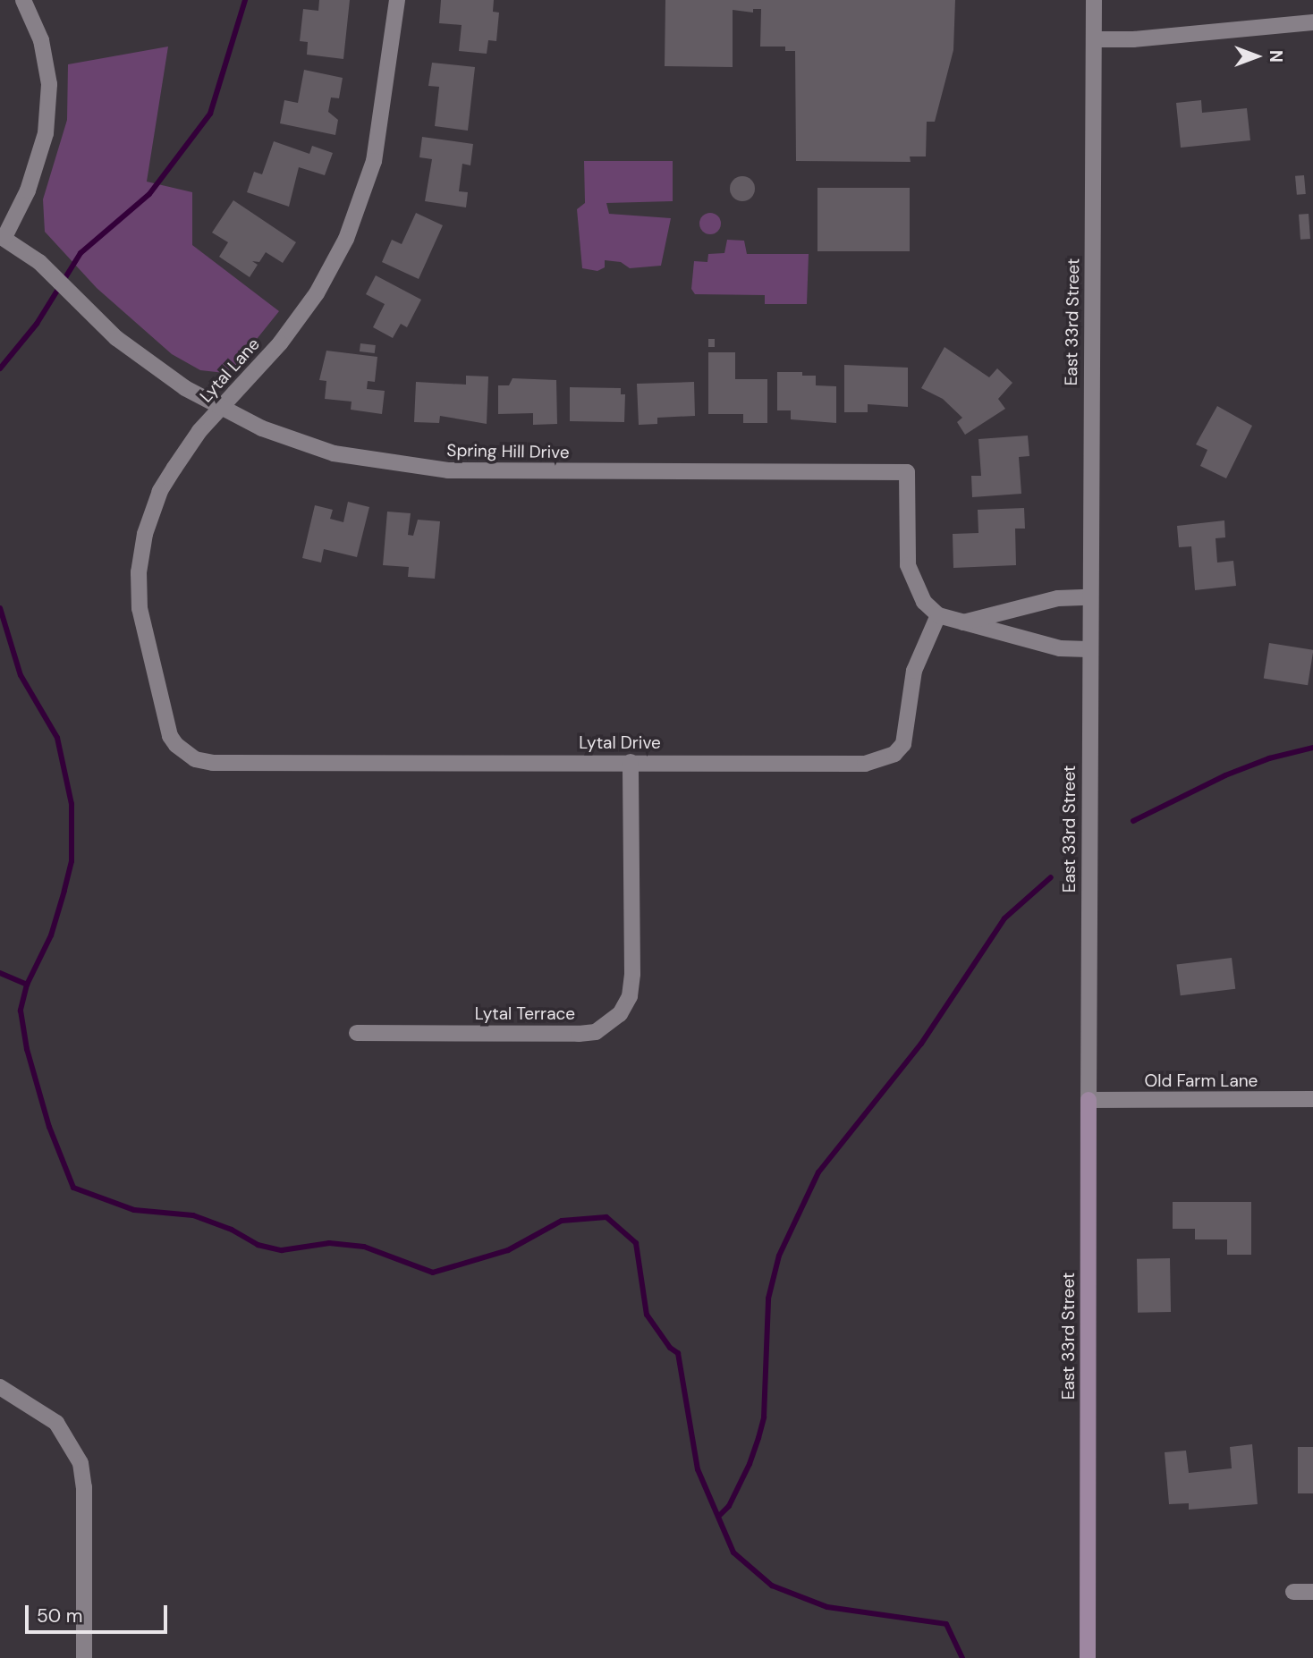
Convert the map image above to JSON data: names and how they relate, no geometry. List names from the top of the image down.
{
  "streets": {
    "main road": ["East 33rd Street"],
    "street": [
      "Lytal Lane",
      "Spring Hill Drive",
      "Lytal Drive",
      "Lytal Terrace",
      "Old Farm Lane"
    ]
  },
  "crossings": [
    ["East 33rd Street", "Old Farm Lane"],
    ["Lytal Lane", "Spring Hill Drive"],
    ["Lytal Lane", "Lytal Drive"],
    ["Spring Hill Drive", "Lytal Drive"],
    ["Lytal Drive", "Lytal Terrace"]
  ],
  "scale_bar": "50 m",
  "north": "right"
}
